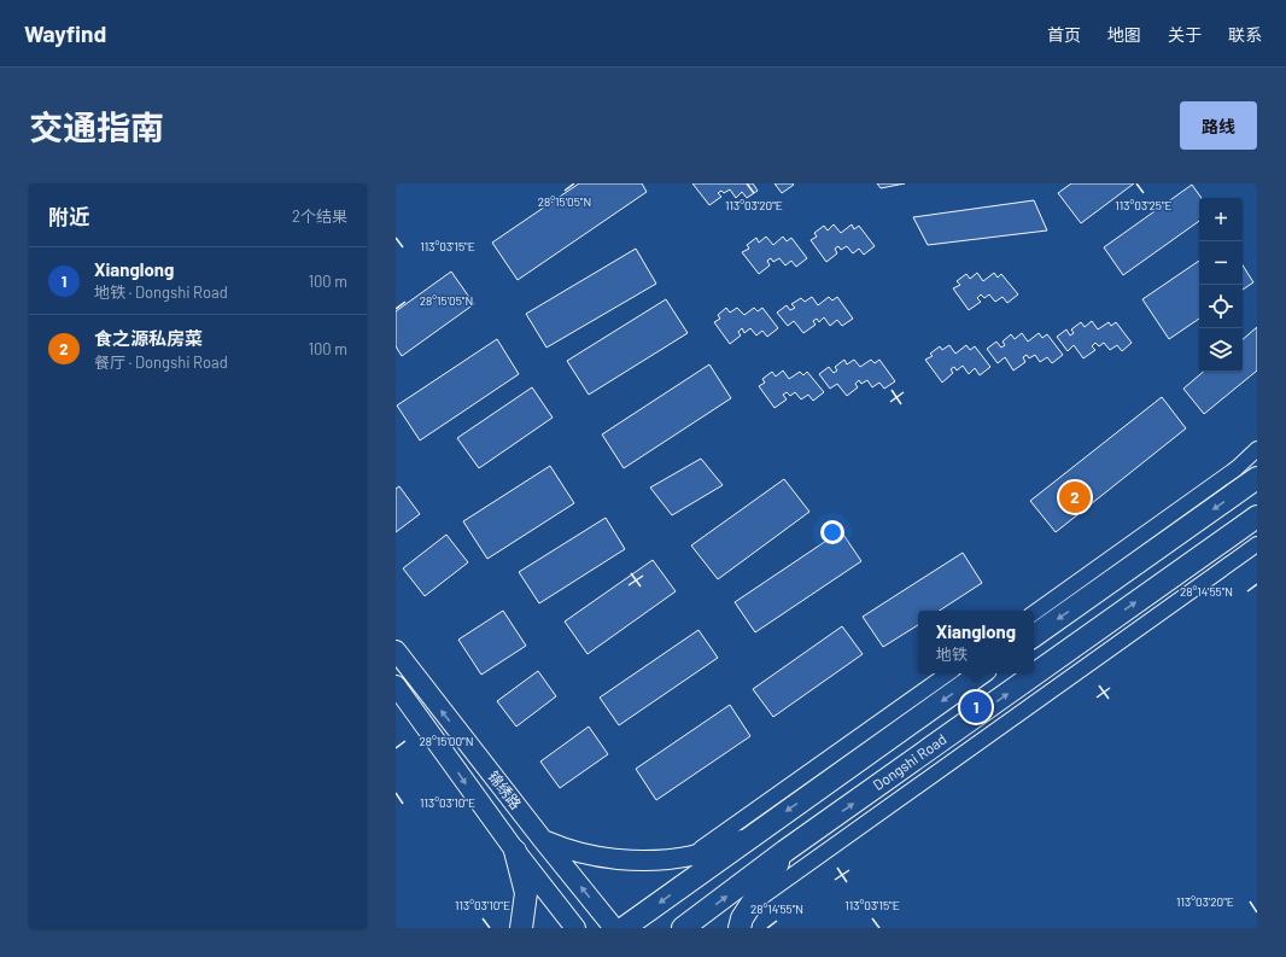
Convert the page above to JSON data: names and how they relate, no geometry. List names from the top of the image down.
{
  "streets": {
    "main road": ["Dongshi Road", "锦绣路"]
  },
  "page": {
    "header": "Wayfind",
    "nav": [
      "首页",
      "地图",
      "关于",
      "联系"
    ],
    "title": "交通指南",
    "buttons": "路线",
    "heading": ["附近", "2个结果"],
    "map_buttons": ["+", "−"],
    "list": [
      {
        "mark": "1",
        "name": "Xianglong",
        "note": "地铁 · Dongshi Road",
        "value": "100 m"
      },
      {
        "mark": "2",
        "name": "食之源私房菜",
        "note": "餐厅 · Dongshi Road",
        "value": "100 m"
      }
    ],
    "pins": ["2", "1"],
    "popup": ["Xianglong", "地铁"]
  },
  "coordinates": [
    "28°15'05\"N",
    "113°03'20\"E",
    "113°03'25\"E",
    "113°03'15\"E",
    "28°14'55\"N",
    "28°15'00\"N",
    "113°03'10\"E"
  ]
}
